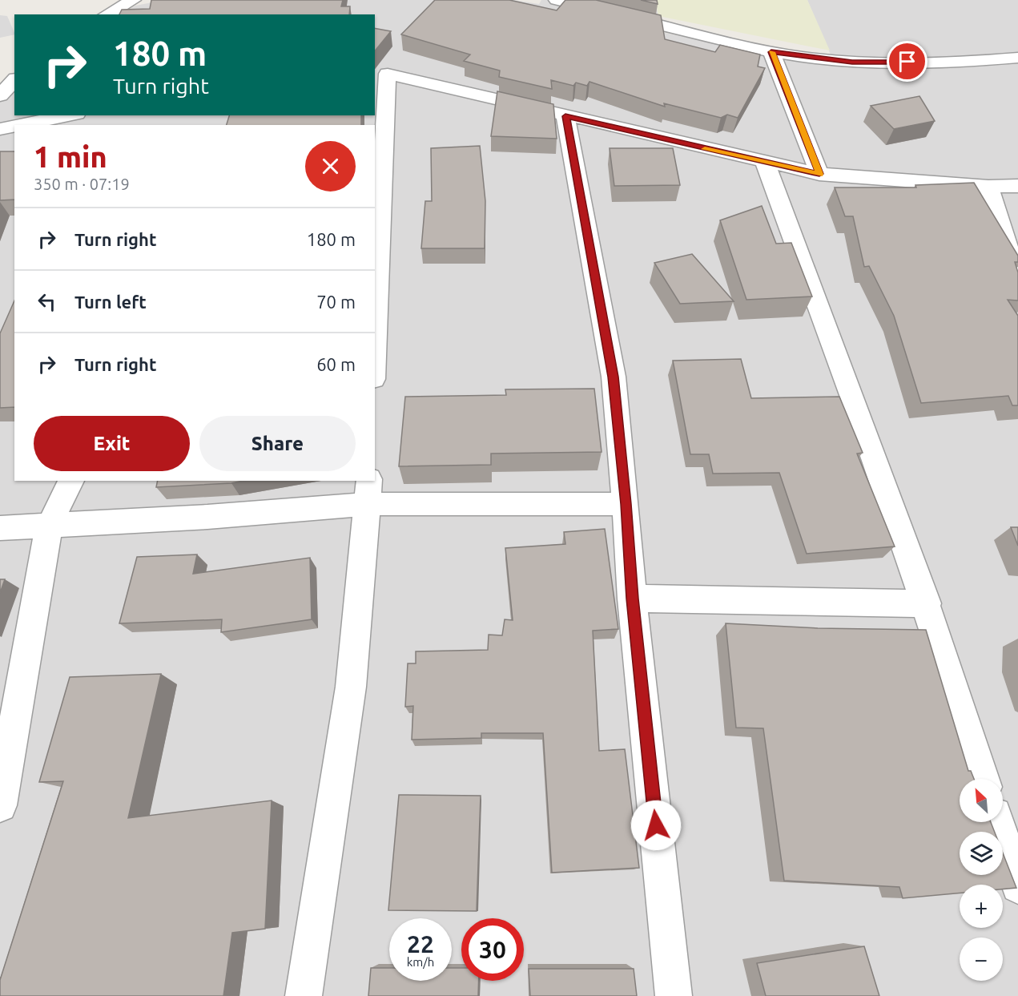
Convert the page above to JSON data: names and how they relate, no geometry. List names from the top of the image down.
{
  "north": "top left",
  "page": {
    "turn": ["180 m", "Turn right"],
    "heading": ["1 min", "350 m · 07:19"],
    "list": [
      {
        "name": "Turn right",
        "value": "180 m"
      },
      {
        "name": "Turn left",
        "value": "70 m"
      },
      {
        "name": "Turn right",
        "value": "60 m"
      }
    ],
    "buttons": ["Exit", "Share"],
    "map_buttons": ["+", "−"],
    "speed": "22 km/h",
    "limit": "30"
  }
}
